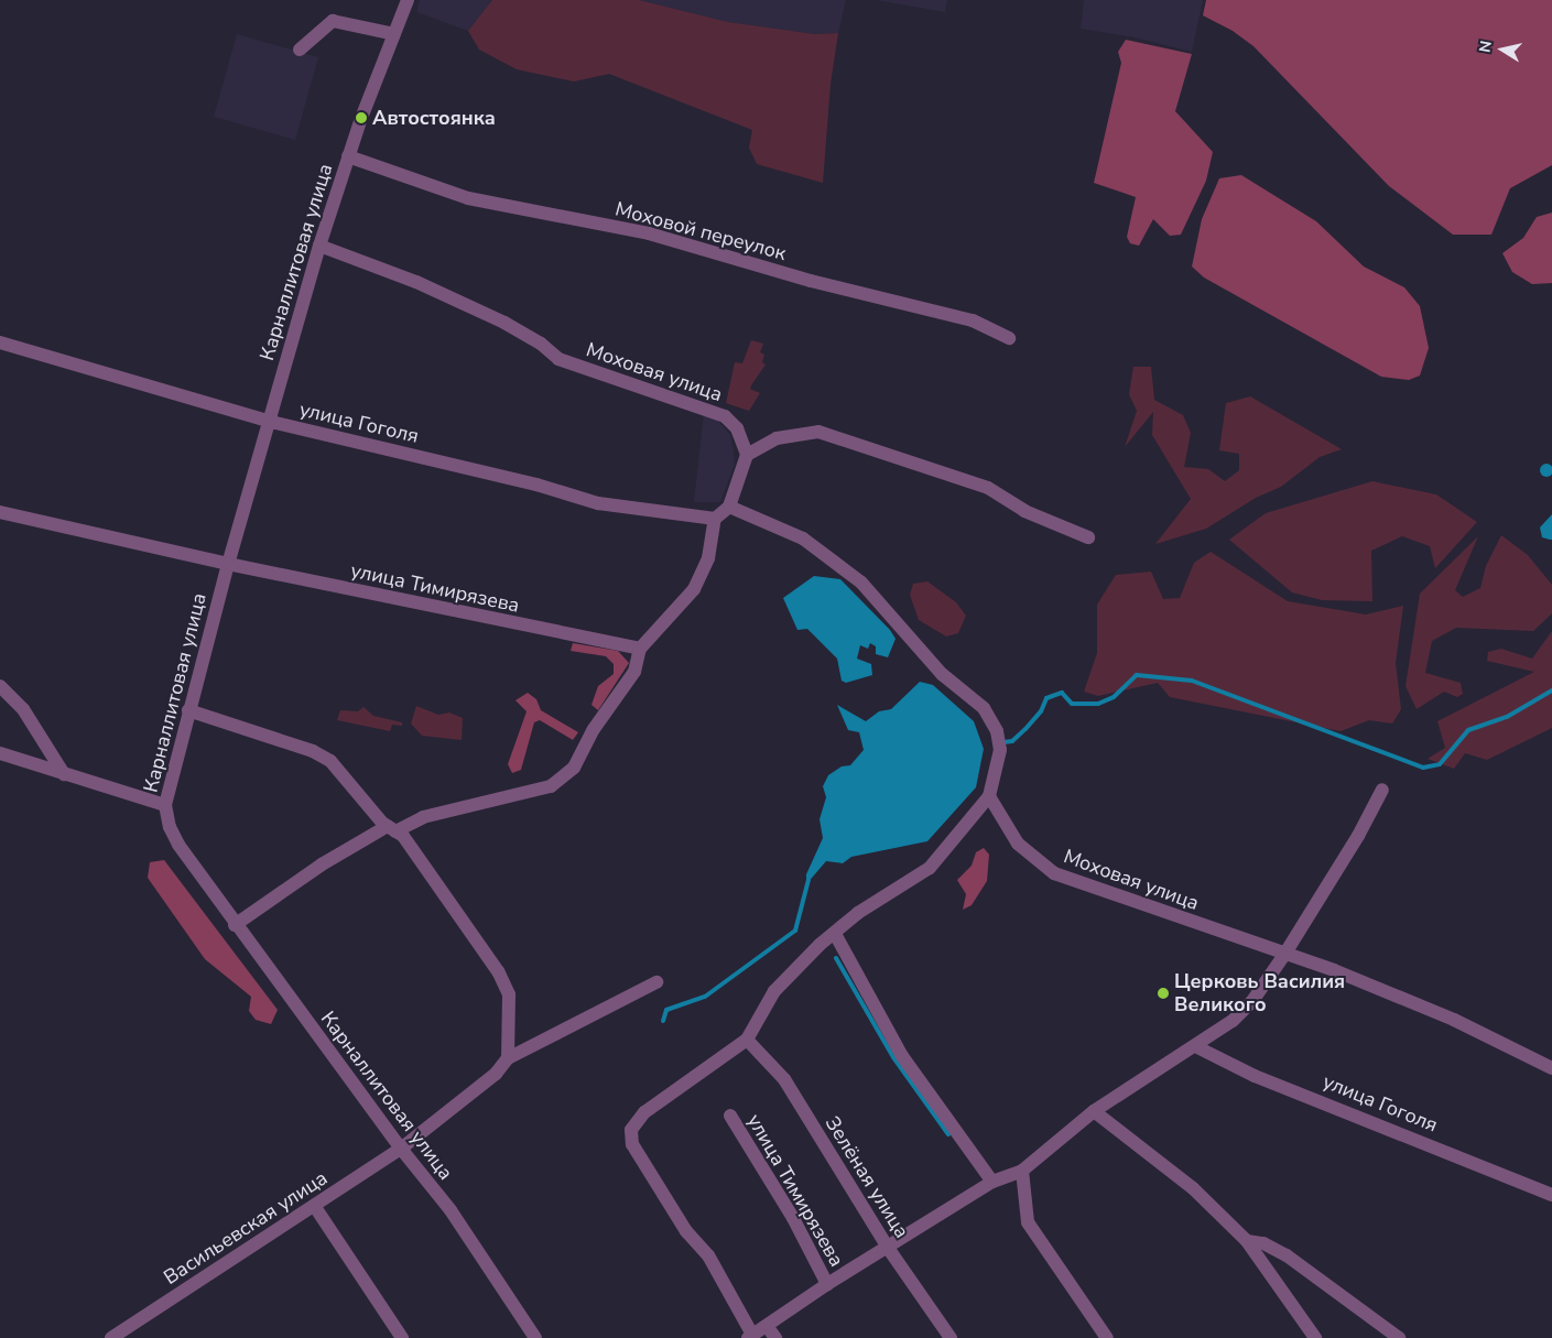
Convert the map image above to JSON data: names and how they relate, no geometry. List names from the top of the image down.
{
  "streets": {
    "street": [
      "Моховой переулок",
      "Карналлитовая улица",
      "Моховая улица",
      "улица Гоголя",
      "улица Тимирязева",
      "Зелёная улица",
      "Васильевская улица"
    ]
  },
  "crossings": [
    ["Моховой переулок", "Карналлитовая улица"],
    ["Карналлитовая улица", "Моховая улица"],
    ["Карналлитовая улица", "улица Гоголя"],
    ["Карналлитовая улица", "улица Тимирязева"],
    ["Карналлитовая улица", "Васильевская улица"]
  ],
  "places": ["Автостоянка", "Церковь Василия Великого"],
  "north": "left"
}
